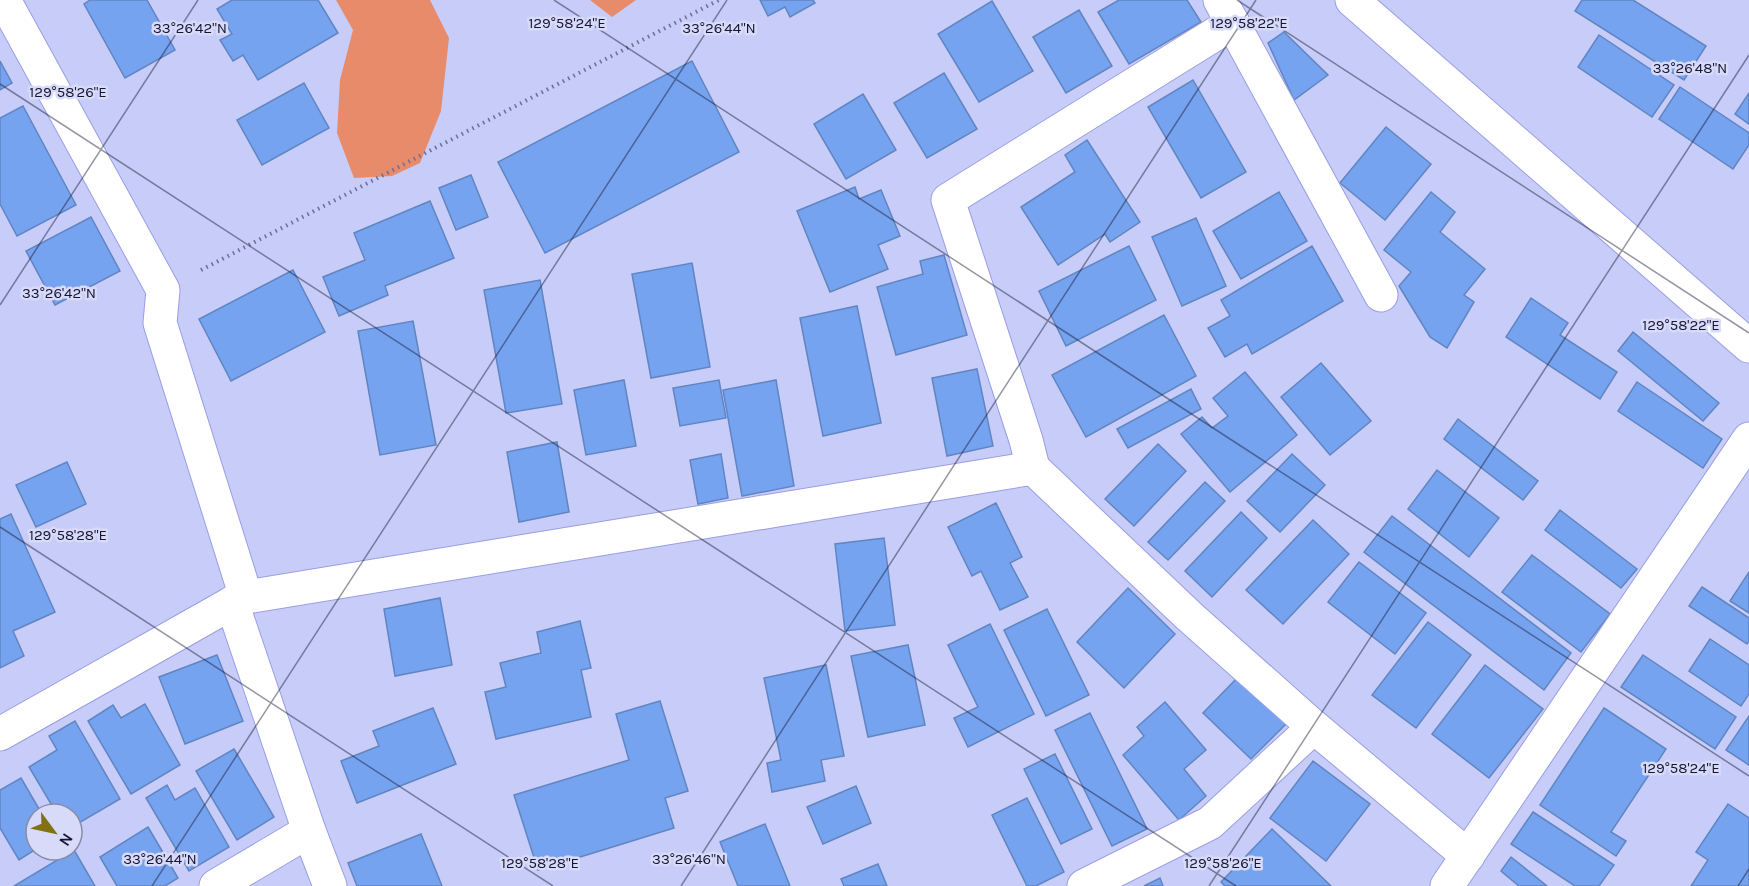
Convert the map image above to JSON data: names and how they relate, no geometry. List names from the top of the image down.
{
  "north": "bottom right",
  "coordinates": [
    "129°58'22\"E",
    "129°58'24\"E",
    "33°26'42\"N",
    "33°26'44\"N",
    "33°26'48\"N",
    "129°58'26\"E",
    "129°58'28\"E",
    "33°26'46\"N"
  ]
}
